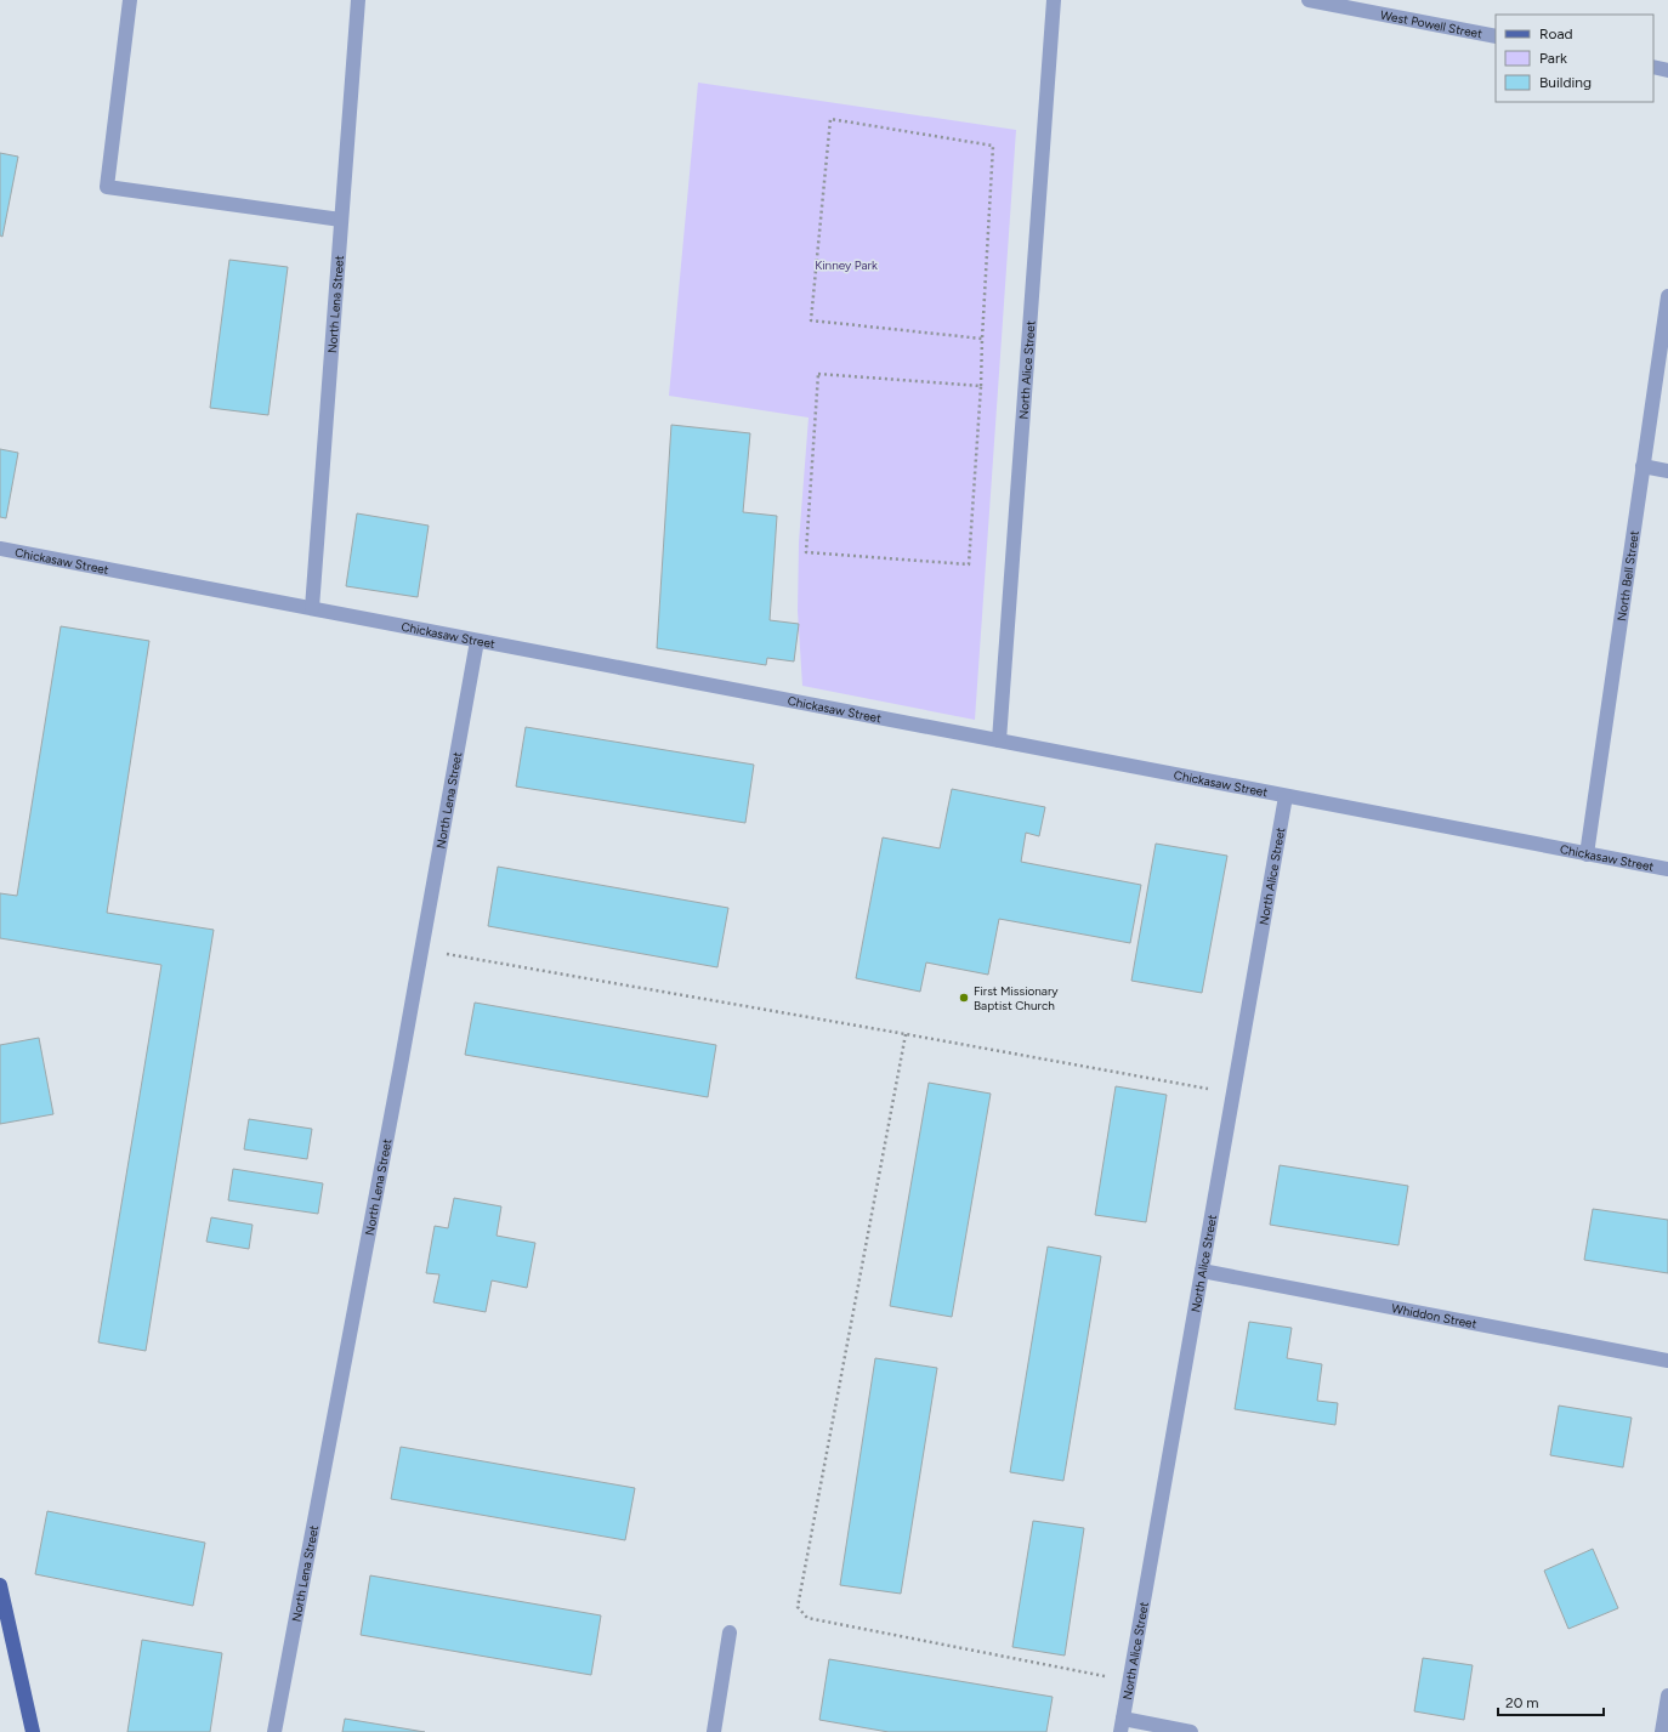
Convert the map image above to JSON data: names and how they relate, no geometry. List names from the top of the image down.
{
  "streets": {
    "street": [
      "West Powell Street",
      "North Lena Street",
      "North Alice Street",
      "Chickasaw Street",
      "North Bell Street",
      "Whiddon Street"
    ]
  },
  "crossings": [
    ["North Lena Street", "Chickasaw Street"],
    ["North Alice Street", "Chickasaw Street"],
    ["North Alice Street", "Whiddon Street"],
    ["Chickasaw Street", "North Bell Street"]
  ],
  "parks": ["Kinney Park"],
  "places": ["First Missionary Baptist Church"],
  "legend": ["Road", "Park", "Building"],
  "scale_bar": "20 m"
}
